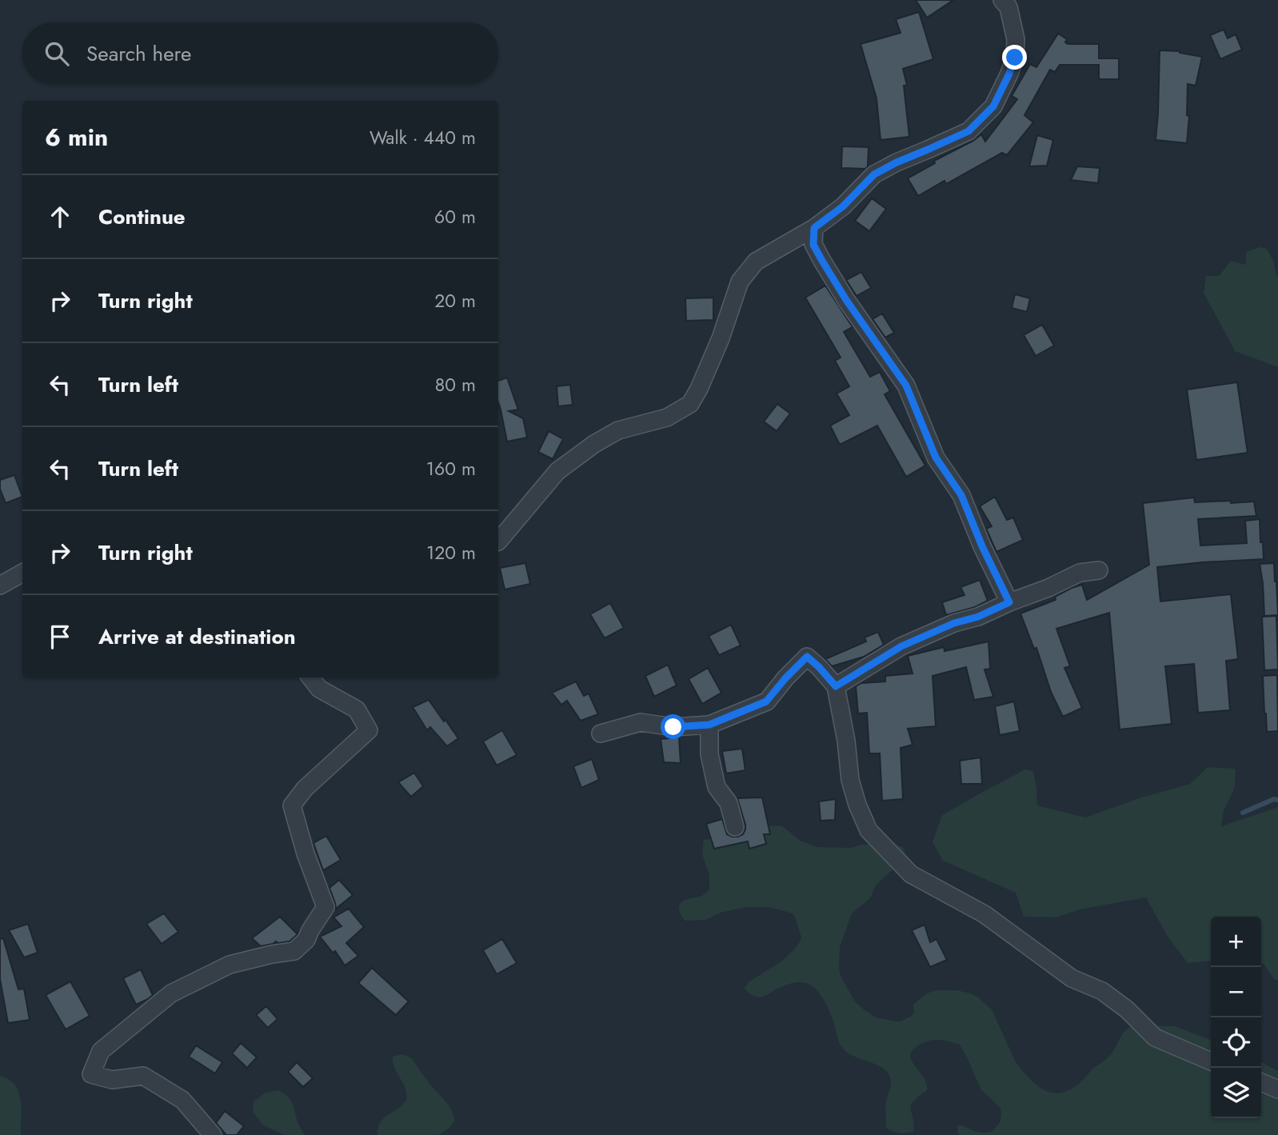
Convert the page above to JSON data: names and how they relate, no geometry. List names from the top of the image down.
{
  "page": {
    "search": "Search here",
    "heading": ["6 min", "Walk · 440 m"],
    "list": [
      ["Continue", "60 m"],
      ["Turn right", "20 m"],
      ["Turn left", "80 m"],
      ["Turn left", "160 m"],
      ["Turn right", "120 m"],
      "Arrive at destination"
    ],
    "map_buttons": ["+", "−"]
  }
}
